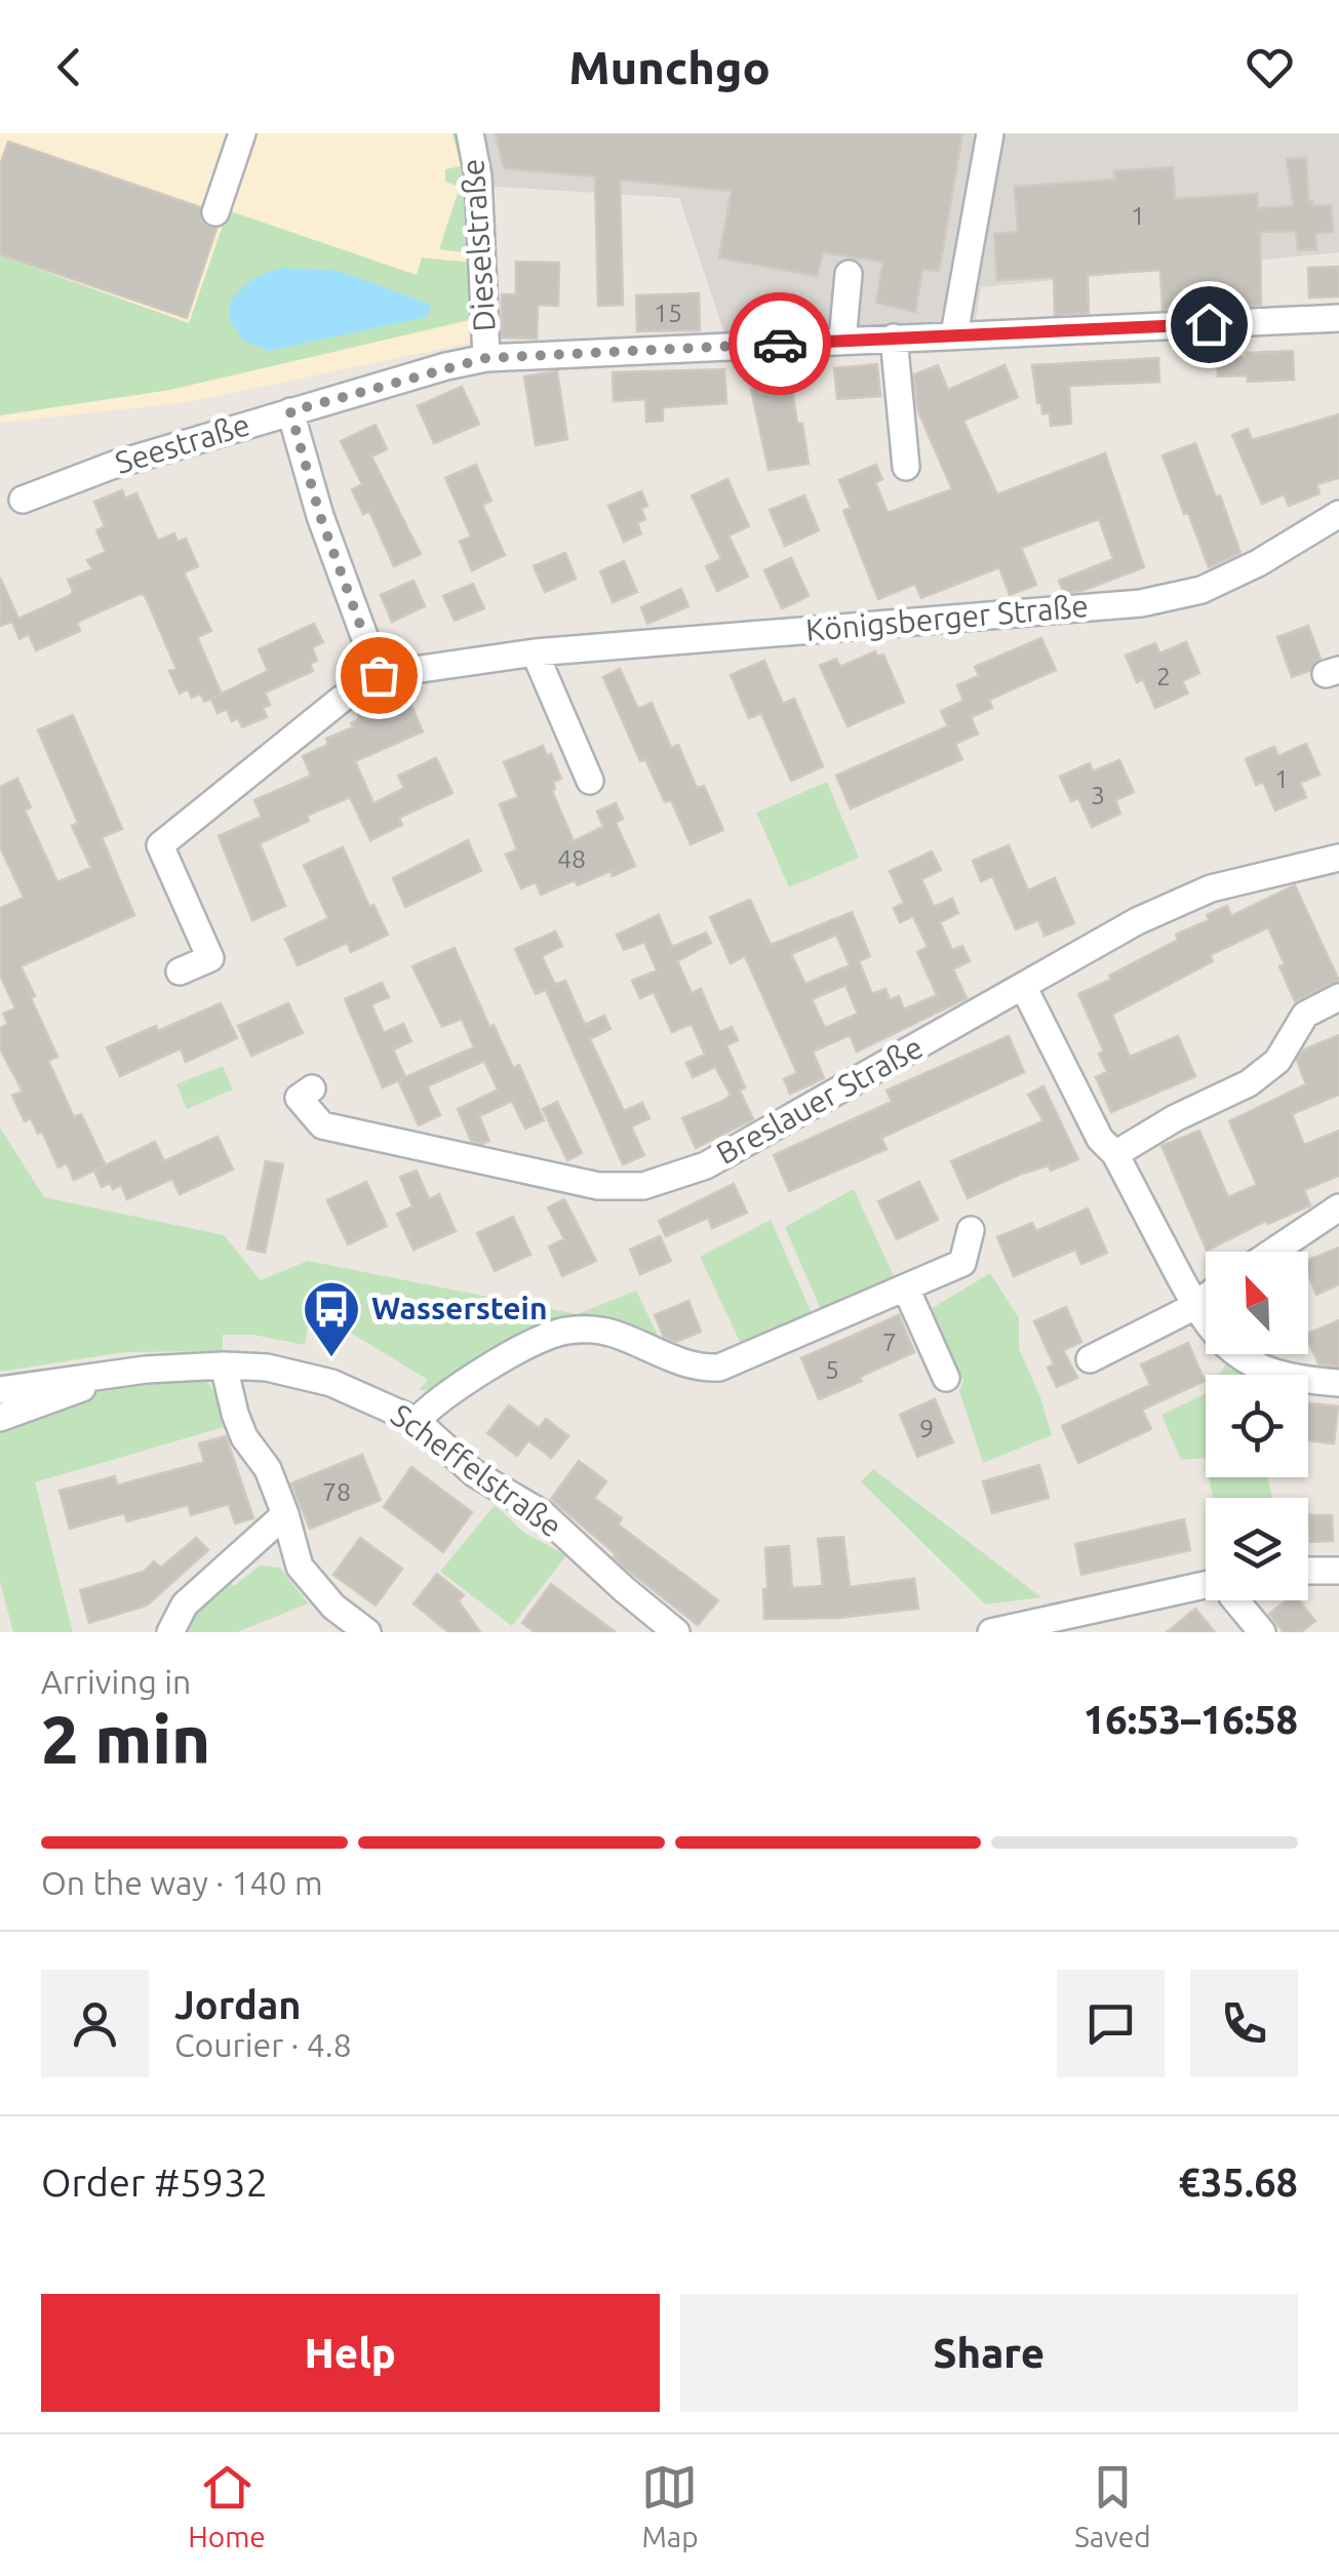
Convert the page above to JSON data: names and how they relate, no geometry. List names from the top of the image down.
{
  "streets": {
    "street": [
      "Dieselstraße",
      "Seestraße",
      "Königsberger Straße",
      "Breslauer Straße",
      "Scheffelstraße"
    ]
  },
  "crossings": [
    ["Dieselstraße", "Seestraße"]
  ],
  "places": {
    "bus stop": ["Wasserstein"]
  },
  "house_numbers": [
    "1",
    "15",
    "2",
    "1",
    "3",
    "48",
    "7",
    "5",
    "9",
    "78"
  ],
  "north": "top left",
  "page": {
    "header": "Munchgo",
    "heading": ["2 min", "Arriving in", "16:53–16:58"],
    "panel": [
      "Jordan",
      "Courier · 4.8",
      "Order #5932",
      "€35.68"
    ],
    "bar": "On the way · 140 m",
    "buttons": ["Help", "Share"],
    "tabs": ["Home", "Map", "Saved"]
  }
}
